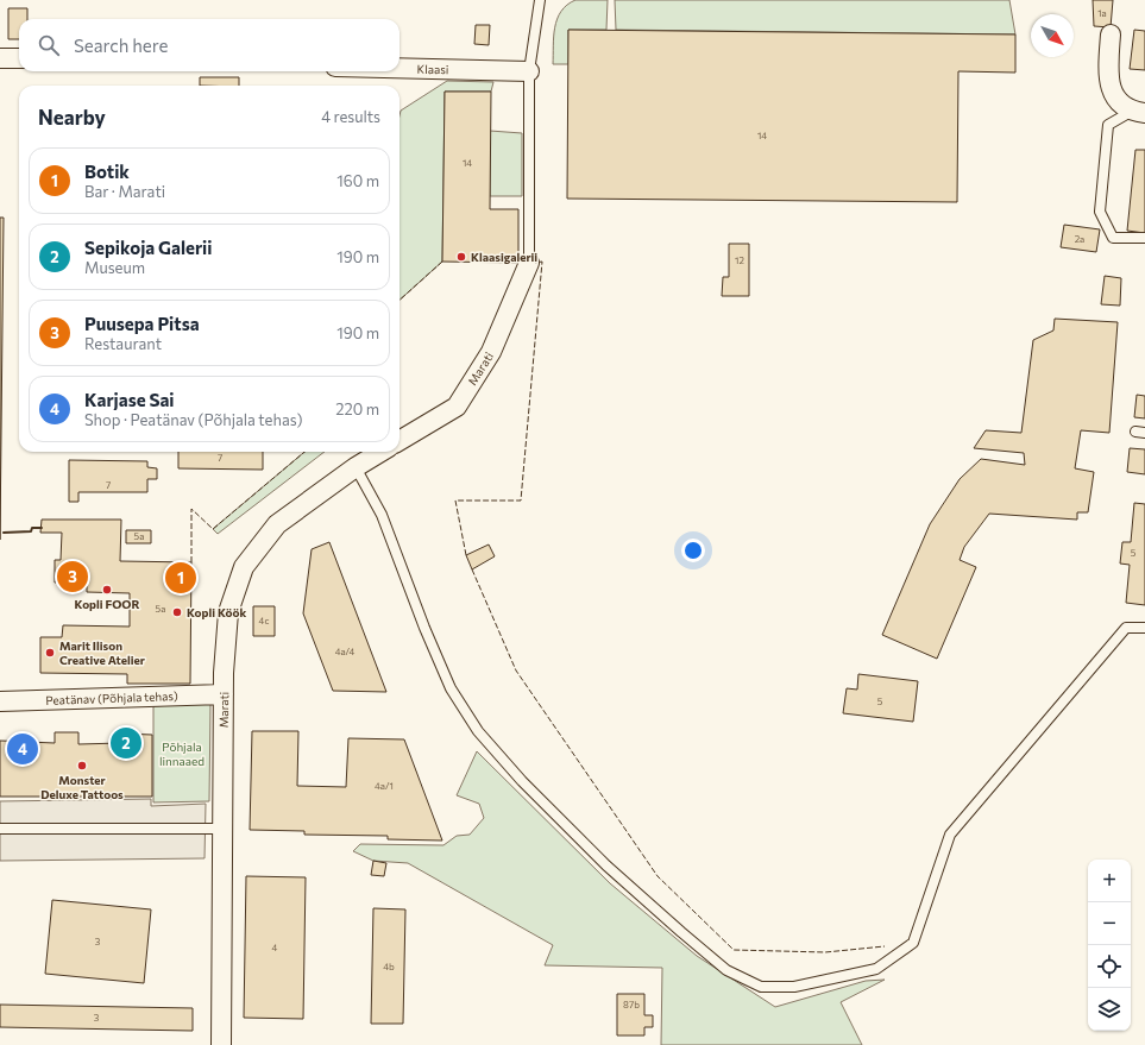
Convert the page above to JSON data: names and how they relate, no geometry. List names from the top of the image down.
{
  "streets": {
    "street": ["Klaasi", "Marati", "Peatänav (Põhjala tehas)"]
  },
  "crossings": [
    ["Marati", "Peatänav (Põhjala tehas)"]
  ],
  "parks": ["Põhjala linnaaed"],
  "places": [
    "Klaasigalerii",
    "Kopli FOOR",
    "Kopli Köök",
    "Marit Ilison Creative Atelier",
    "Monster Deluxe Tattoos"
  ],
  "house_numbers": [
    "1a",
    "14",
    "14",
    "2a",
    "12",
    "7",
    "7",
    "5a",
    "5",
    "5a",
    "4c",
    "4a/4",
    "5",
    "4a/1",
    "3",
    "4",
    "4b",
    "87b",
    "3"
  ],
  "north": "bottom right",
  "page": {
    "search": "Search here",
    "heading": ["Nearby", "4 results"],
    "list": [
      {
        "mark": "1",
        "name": "Botik",
        "note": "Bar · Marati",
        "value": "160 m"
      },
      {
        "mark": "2",
        "name": "Sepikoja Galerii",
        "note": "Museum",
        "value": "190 m"
      },
      {
        "mark": "3",
        "name": "Puusepa Pitsa",
        "note": "Restaurant",
        "value": "190 m"
      },
      {
        "mark": "4",
        "name": "Karjase Sai",
        "note": "Shop · Peatänav (Põhjala tehas)",
        "value": "220 m"
      }
    ],
    "pins": [
      "3",
      "1",
      "2",
      "4"
    ],
    "map_buttons": ["+", "−"]
  }
}
